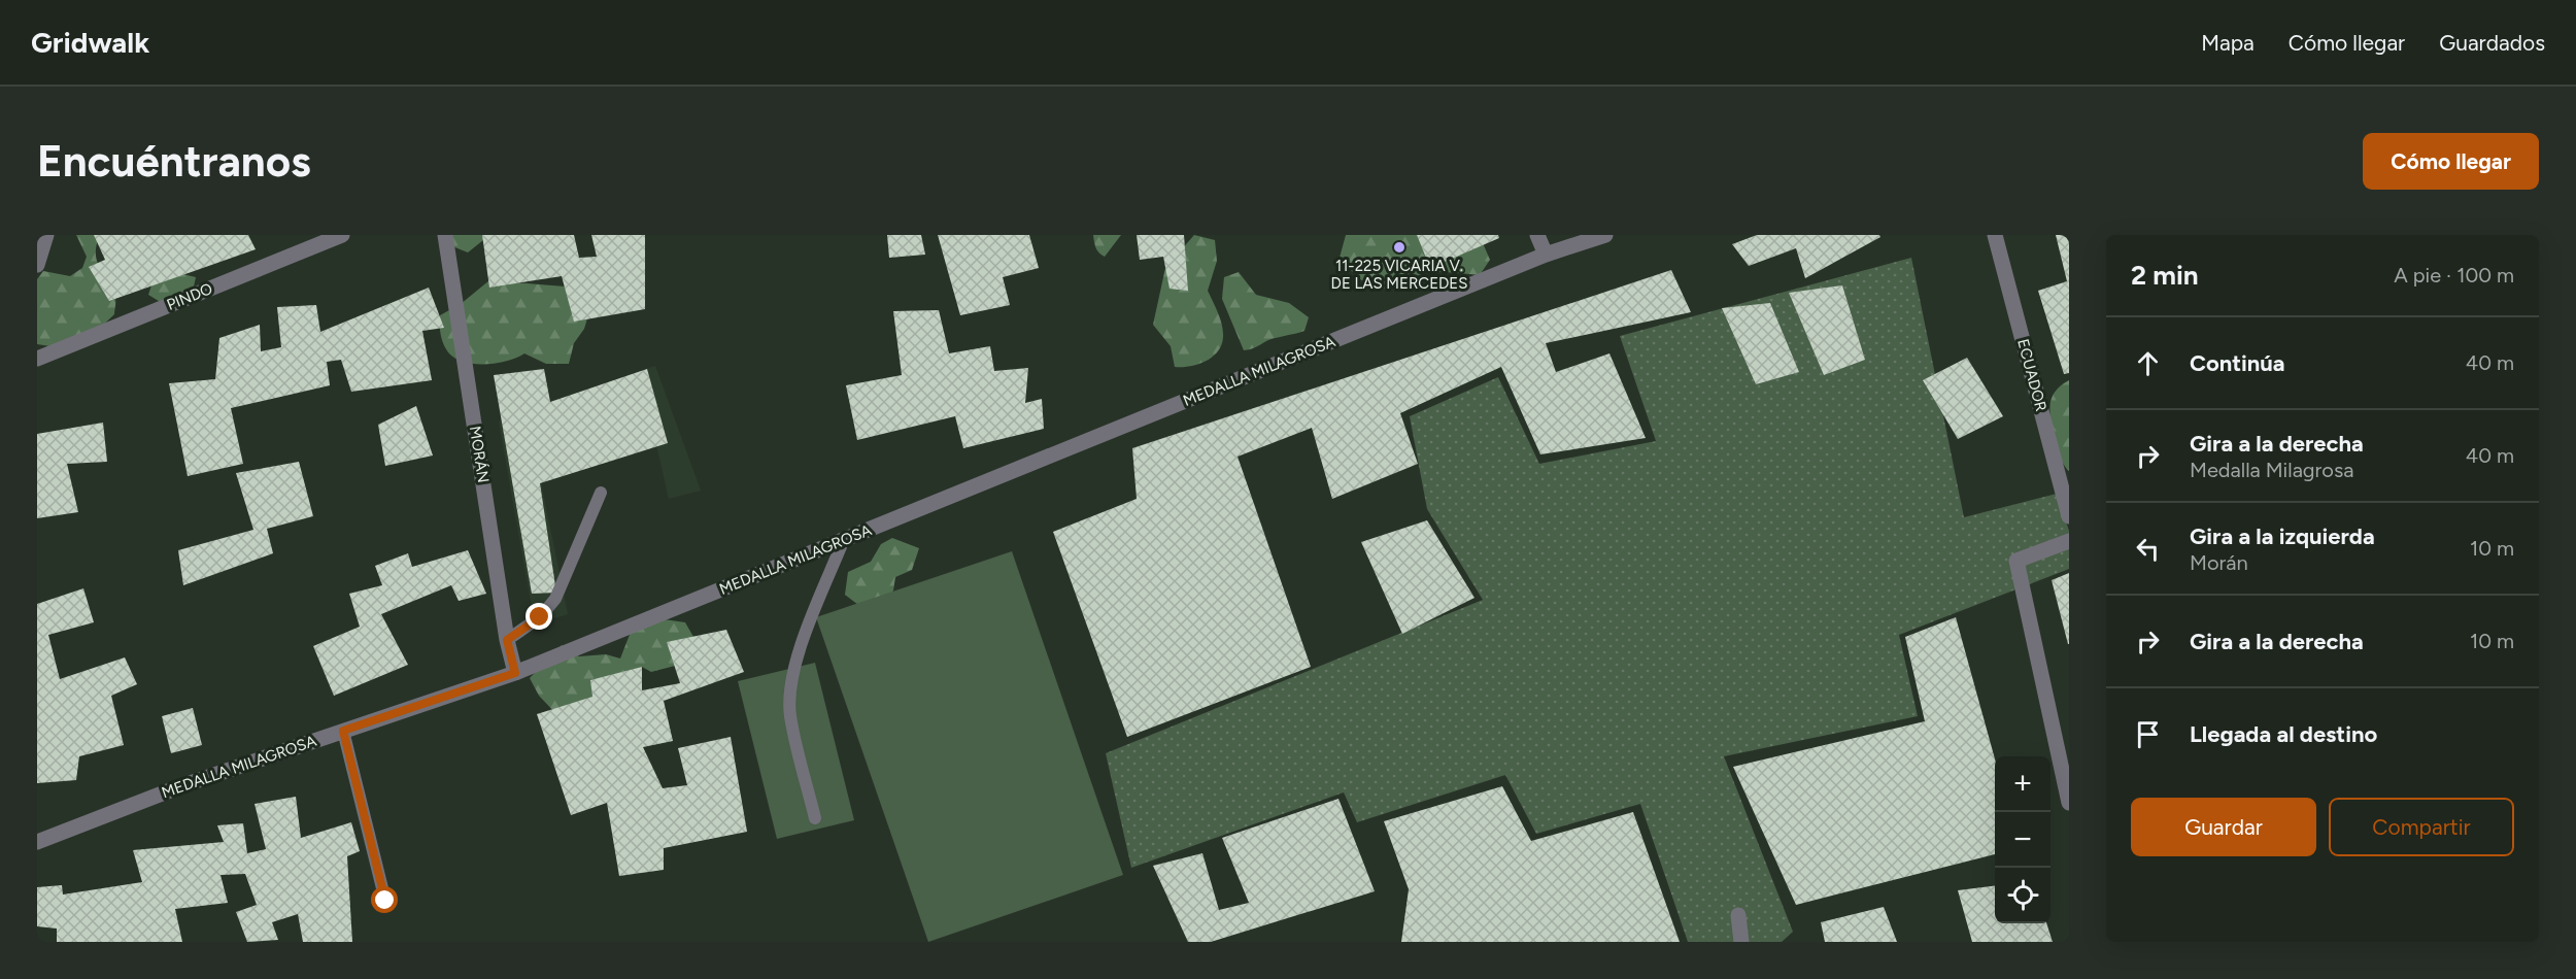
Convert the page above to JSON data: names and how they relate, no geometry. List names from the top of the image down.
{
  "streets": {
    "street": [
      "PINDO",
      "MEDALLA MILAGROSA",
      "ECUADOR",
      "MORÁN"
    ]
  },
  "crossings": [
    ["MEDALLA MILAGROSA", "MORÁN"]
  ],
  "places": ["11-225 VICARIA V. DE LAS MERCEDES"],
  "page": {
    "header": "Gridwalk",
    "nav": ["Mapa", "Cómo llegar", "Guardados"],
    "buttons": [
      "Cómo llegar",
      ["Guardar", "Compartir"]
    ],
    "title": "Encuéntranos",
    "heading": ["2 min", "A pie · 100 m"],
    "list": [
      ["Continúa", "40 m"],
      ["Gira a la derecha", "Medalla Milagrosa", "40 m"],
      ["Gira a la izquierda", "Morán", "10 m"],
      ["Gira a la derecha", "10 m"],
      "Llegada al destino"
    ],
    "map_buttons": ["+", "−"]
  }
}
